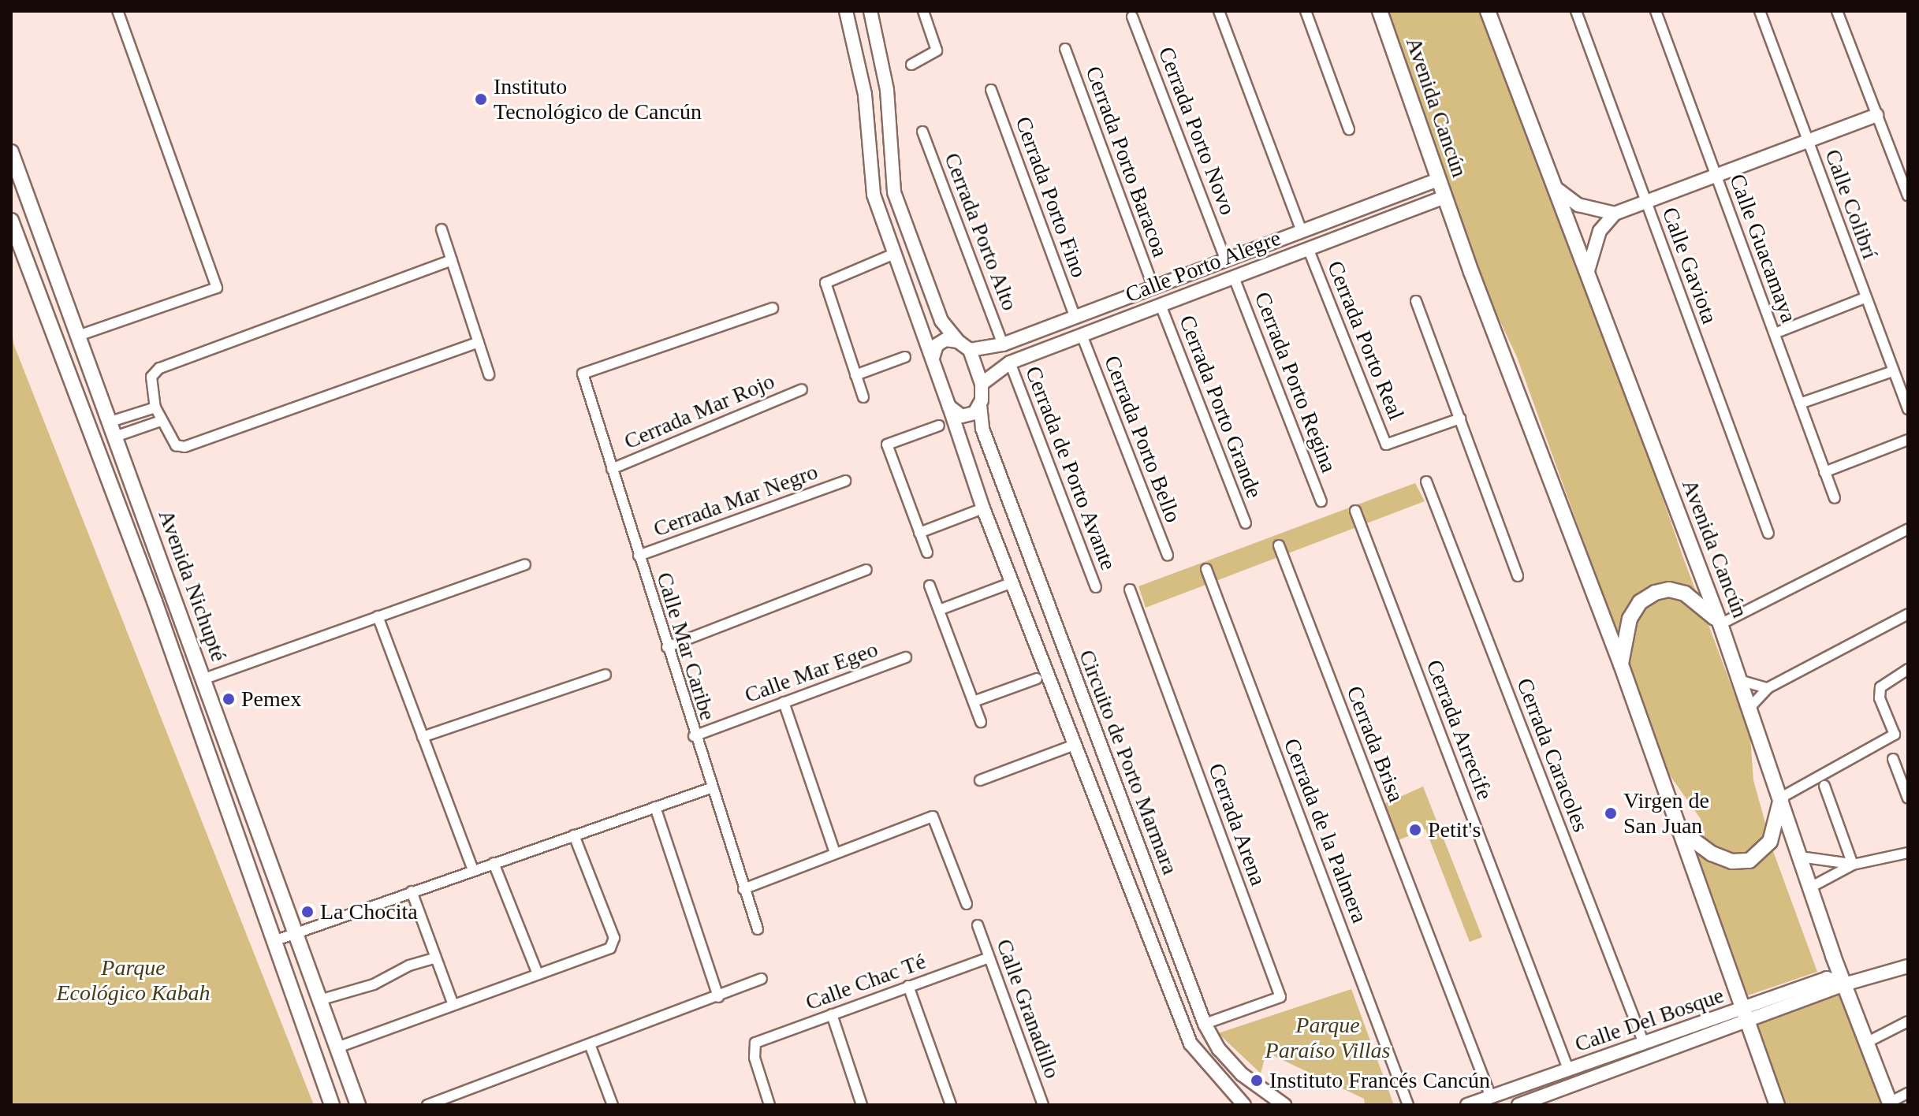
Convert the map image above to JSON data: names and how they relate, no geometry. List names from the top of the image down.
{
  "streets": {
    "main road": ["Avenida Cancún", "Avenida Nichupté"],
    "street": [
      "Cerrada Porto Novo",
      "Cerrada Porto Baracoa",
      "Cerrada Porto Fino",
      "Calle Colibrí",
      "Cerrada Porto Alto",
      "Calle Guacamaya",
      "Calle Gaviota",
      "Calle Porto Alegre",
      "Cerrada Porto Real",
      "Cerrada Porto Regina",
      "Cerrada Porto Grande",
      "Cerrada Mar Rojo",
      "Cerrada Porto Bello",
      "Cerrada de Porto Avante",
      "Cerrada Mar Negro",
      "Calle Mar Caribe",
      "Calle Mar Egeo",
      "Cerrada Arrecife",
      "Cerrada Brisa",
      "Cerrada Caracoles",
      "Circuito de Porto Marmara",
      "Cerrada Arena",
      "Cerrada de la Palmera",
      "Calle Chac Té",
      "Calle Granadillo",
      "Calle Del Bosque"
    ]
  },
  "crossings": [
    ["Avenida Cancún", "Calle Porto Alegre"],
    ["Avenida Cancún", "Calle Del Bosque"],
    ["Cerrada Porto Novo", "Calle Porto Alegre"],
    ["Cerrada Porto Baracoa", "Calle Porto Alegre"],
    ["Cerrada Porto Fino", "Calle Porto Alegre"],
    ["Cerrada Porto Alto", "Calle Porto Alegre"],
    ["Calle Porto Alegre", "Cerrada Porto Real"],
    ["Calle Porto Alegre", "Cerrada Porto Regina"],
    ["Calle Porto Alegre", "Cerrada Porto Grande"],
    ["Calle Porto Alegre", "Cerrada Porto Bello"],
    ["Calle Porto Alegre", "Cerrada de Porto Avante"],
    ["Calle Porto Alegre", "Circuito de Porto Marmara"],
    ["Cerrada Mar Rojo", "Calle Mar Caribe"],
    ["Cerrada Mar Negro", "Calle Mar Caribe"],
    ["Calle Mar Caribe", "Calle Mar Egeo"],
    ["Cerrada Arrecife", "Calle Del Bosque"],
    ["Cerrada Brisa", "Calle Del Bosque"],
    ["Cerrada Caracoles", "Calle Del Bosque"],
    ["Circuito de Porto Marmara", "Cerrada Arena"],
    ["Calle Chac Té", "Calle Granadillo"]
  ],
  "parks": ["Parque Ecológico Kabah", "Parque Paraíso Villas"],
  "places": [
    "Instituto Tecnológico de Cancún",
    "Pemex",
    "Virgen de San Juan",
    "Petit's",
    "La Chocita",
    "Instituto Francés Cancún"
  ]
}
